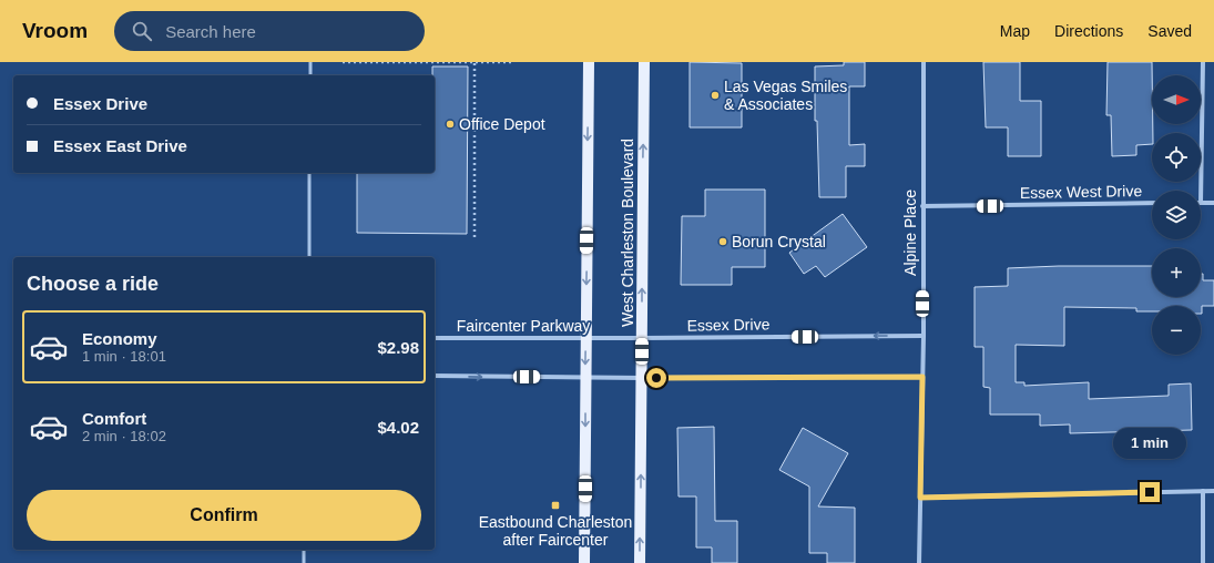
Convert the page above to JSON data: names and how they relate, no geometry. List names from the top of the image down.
{
  "streets": {
    "main road": ["West Charleston Boulevard"],
    "street": [
      "Essex West Drive",
      "Alpine Place",
      "Essex Drive",
      "Faircenter Parkway"
    ]
  },
  "crossings": [
    ["Essex West Drive", "Alpine Place"],
    ["West Charleston Boulevard", "Essex Drive"],
    ["Alpine Place", "Essex Drive"],
    ["Essex Drive", "Faircenter Parkway"]
  ],
  "one_way": ["Essex Drive"],
  "places": {
    "other": ["Las Vegas Smiles & Associates", "Office Depot", "Borun Crystal"],
    "transit": ["Eastbound Charleston after Faircenter"]
  },
  "north": "right",
  "page": {
    "header": "Vroom",
    "search": "Search here",
    "nav": ["Map", "Directions", "Saved"],
    "map_buttons": ["+", "−"],
    "banner": ["Essex Drive", "Essex East Drive"],
    "heading": "Choose a ride",
    "list": [
      {
        "name": "Economy",
        "note": "1 min · 18:01",
        "value": "$2.98"
      },
      {
        "name": "Comfort",
        "note": "2 min · 18:02",
        "value": "$4.02"
      }
    ],
    "bubble": "1 min",
    "buttons": "Confirm"
  }
}
